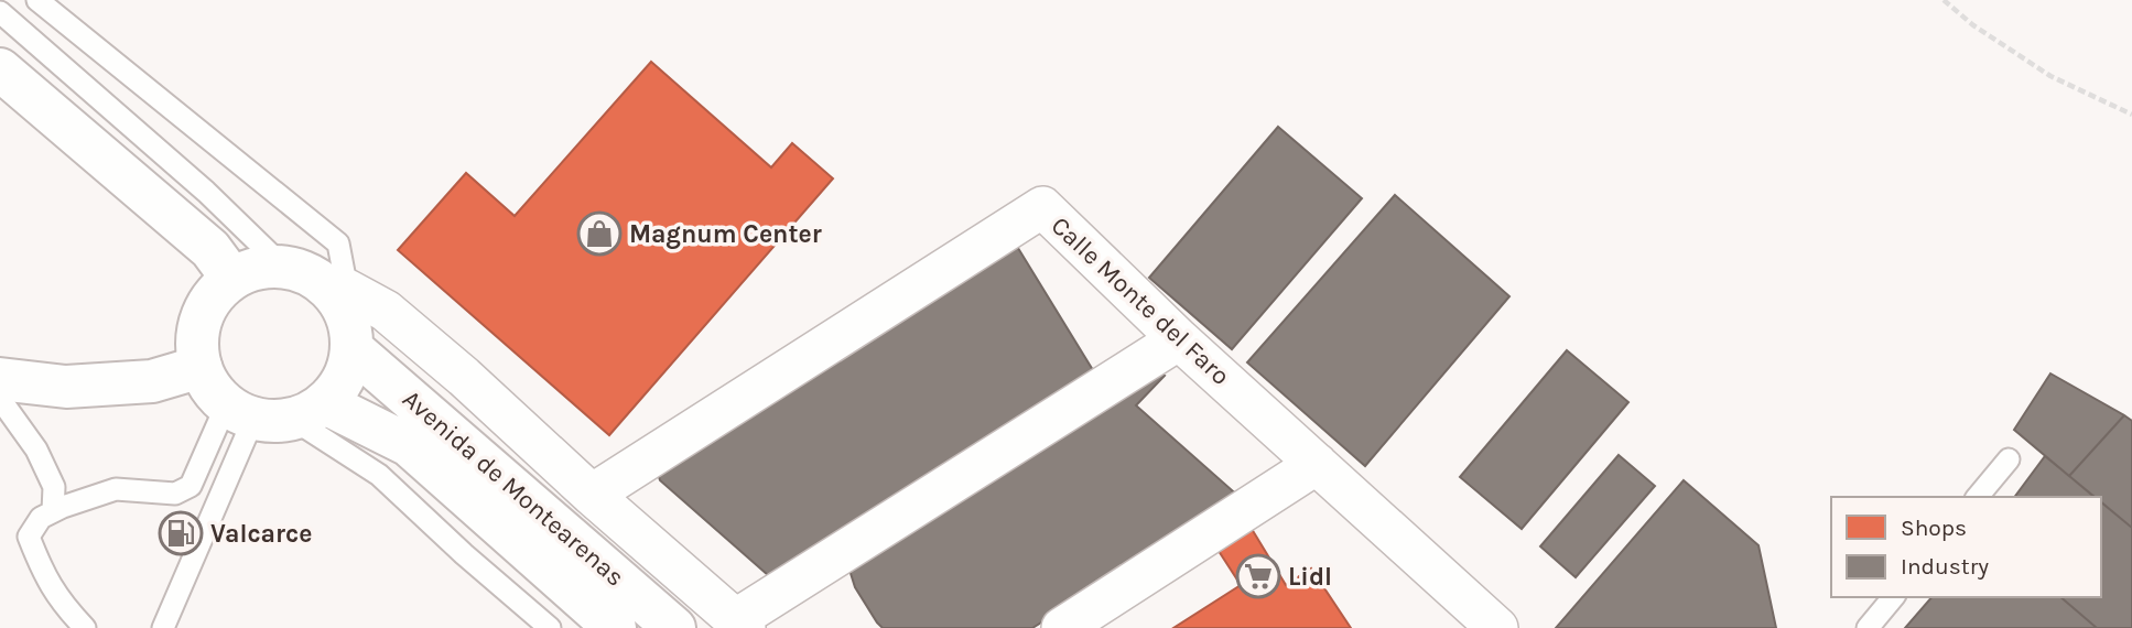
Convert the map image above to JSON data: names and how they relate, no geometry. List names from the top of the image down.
{
  "streets": {
    "main road": ["Avenida de Montearenas"],
    "street": ["Calle Monte del Faro"]
  },
  "places": {
    "shop": ["Magnum Center"],
    "fuel station": ["Valcarce"],
    "supermarket": ["Lidl"]
  },
  "legend": ["Shops", "Industry"]
}
